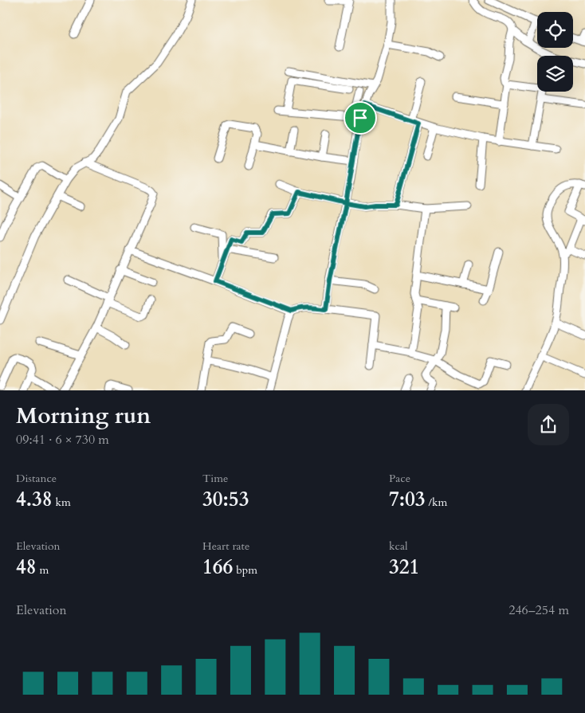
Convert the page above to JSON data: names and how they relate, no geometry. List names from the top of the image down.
{
  "page": {
    "heading": ["Morning run", "09:41 · 6 × 730 m"],
    "stats": [
      ["Distance", "4.38 km"],
      ["Time", "30:53"],
      ["Pace", "7:03 /km"],
      ["Elevation", "48 m"],
      ["Heart rate", "166 bpm"],
      ["kcal", "321"]
    ],
    "chart": ["Elevation", "246–254 m"]
  }
}
